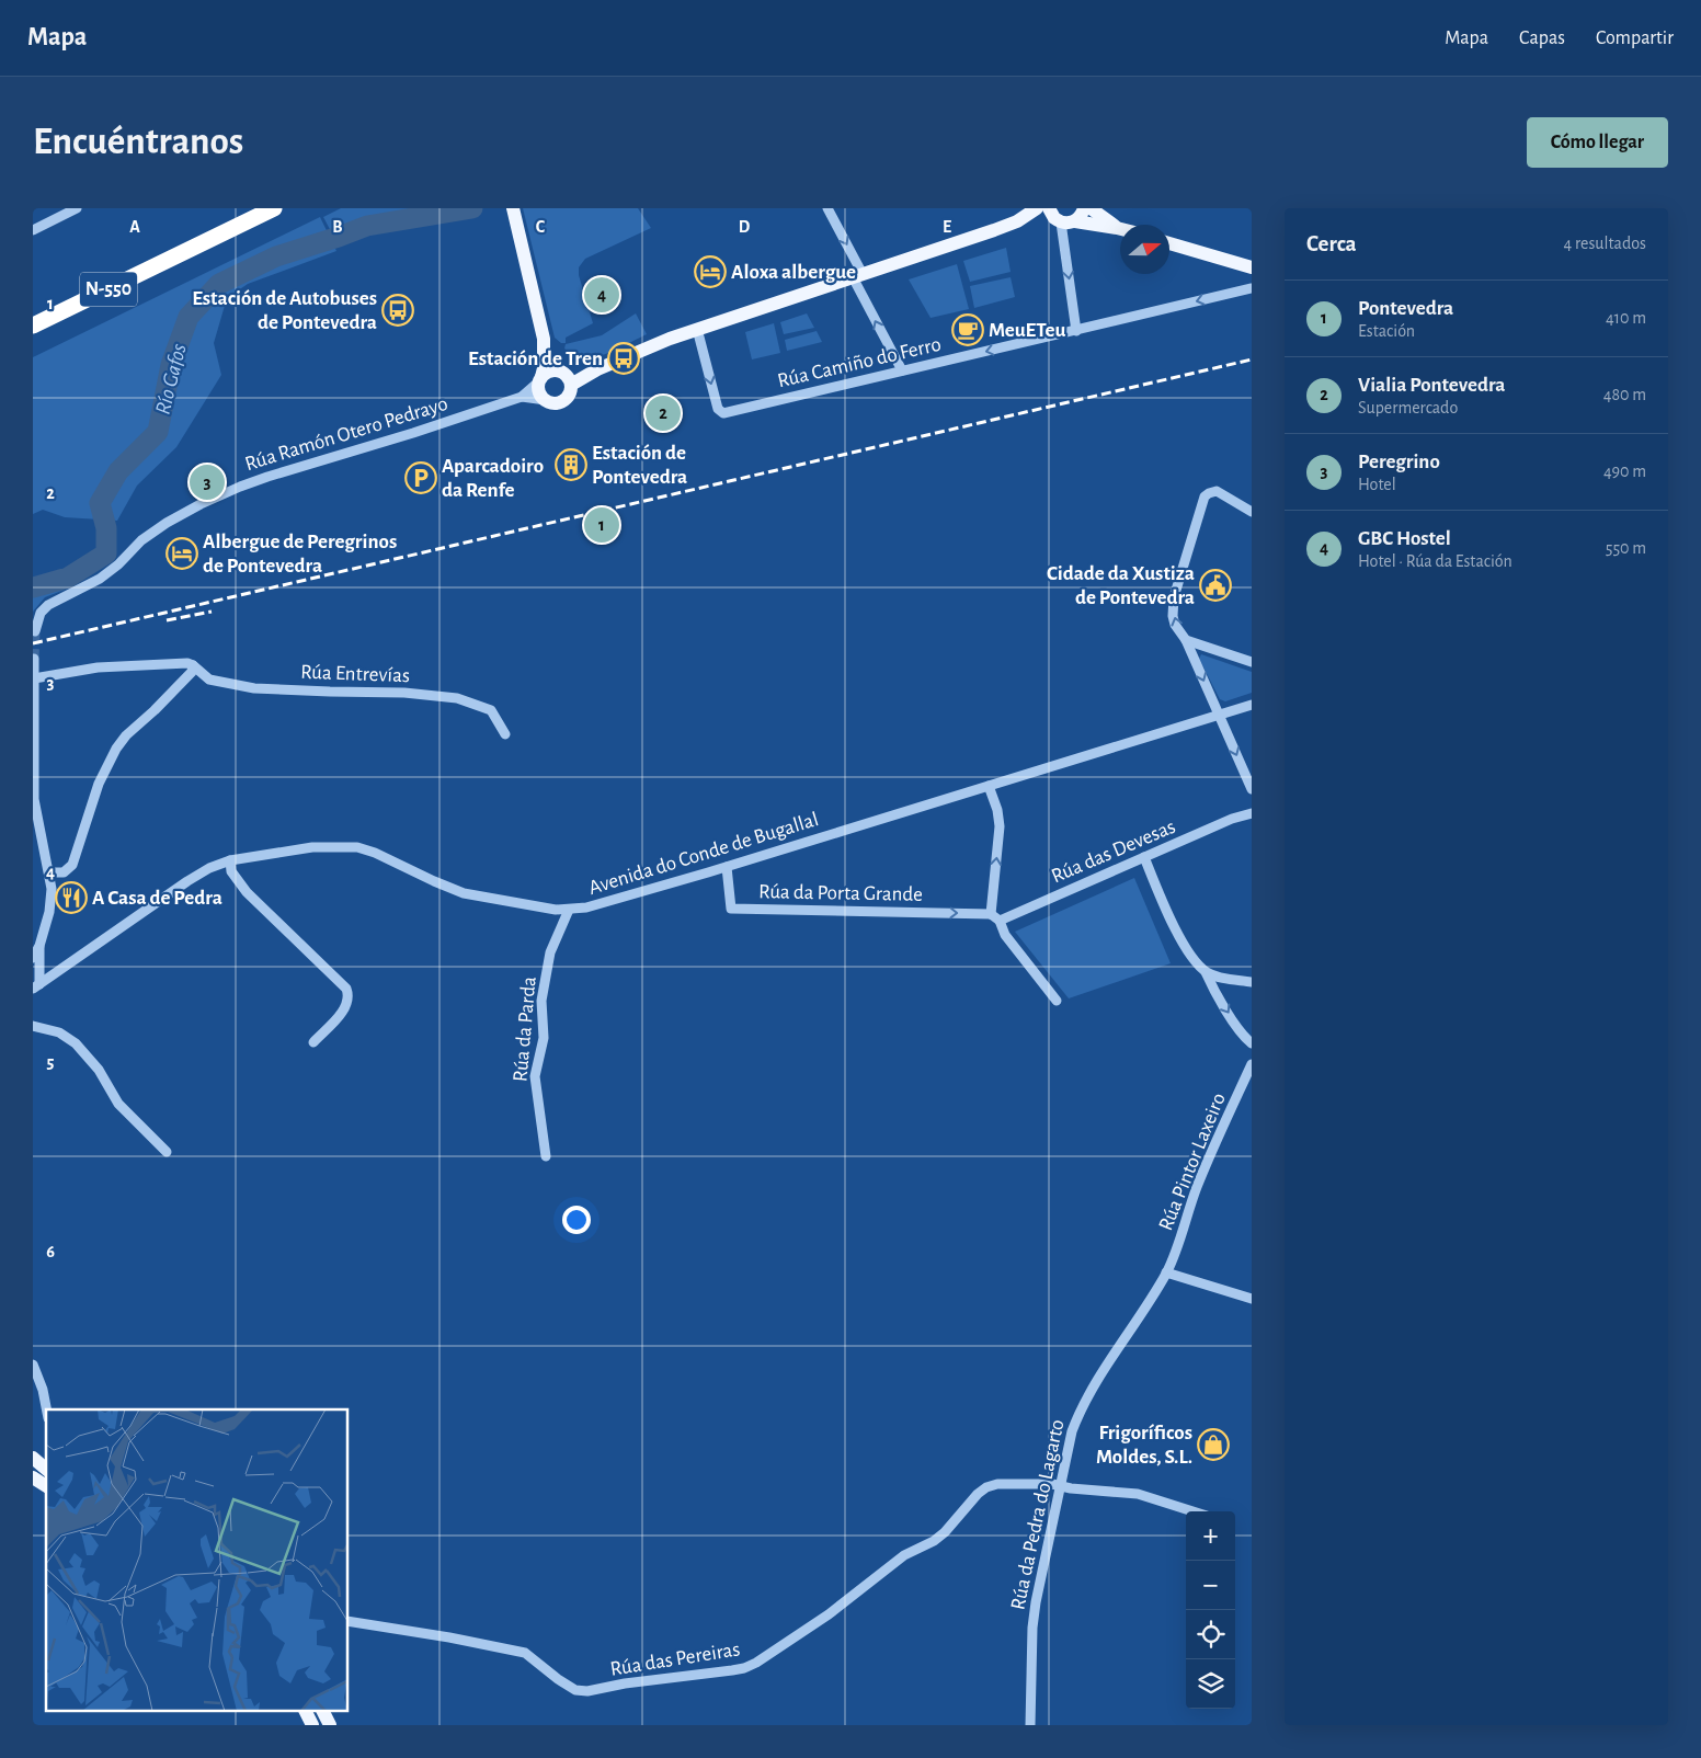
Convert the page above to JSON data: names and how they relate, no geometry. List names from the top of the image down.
{
  "streets": {
    "highway": ["N-550"],
    "street": [
      "Rúa Camiño do Ferro",
      "Rúa Ramón Otero Pedrayo",
      "Rúa Entrevías",
      "Rúa das Devesas",
      "Avenida do Conde de Bugallal",
      "Rúa da Porta Grande",
      "Rúa da Parda",
      "Rúa Pintor Laxeiro",
      "Rúa da Pedra do Lagarto",
      "Rúa das Pereiras"
    ]
  },
  "crossings": [
    ["Avenida do Conde de Bugallal", "Rúa da Porta Grande"],
    ["Avenida do Conde de Bugallal", "Rúa da Parda"],
    ["Rúa Pintor Laxeiro", "Rúa da Pedra do Lagarto"],
    ["Rúa da Pedra do Lagarto", "Rúa das Pereiras"]
  ],
  "one_way": ["Rúa da Porta Grande"],
  "water": ["Río Gafos"],
  "places": {
    "hotel": ["Aloxa albergue", "Albergue de Peregrinos de Pontevedra"],
    "bus stop": ["Estación de Autobuses de Pontevedra", "Estación de Tren"],
    "cafe": ["MeuETeu"],
    "building": ["Estación de Pontevedra"],
    "parking": ["Aparcadoiro da Renfe"],
    "public building": ["Cidade da Xustiza de Pontevedra"],
    "restaurant": ["A Casa de Pedra"],
    "shop": ["Frigoríficos Moldes, S.L."]
  },
  "north": "right",
  "page": {
    "header": "Mapa",
    "nav": ["Mapa", "Capas", "Compartir"],
    "buttons": "Cómo llegar",
    "title": "Encuéntranos",
    "heading": ["Cerca", "4 resultados"],
    "pins": [
      "4",
      "2",
      "3",
      "1"
    ],
    "list": [
      {
        "mark": "1",
        "name": "Pontevedra",
        "note": "Estación",
        "value": "410 m"
      },
      {
        "mark": "2",
        "name": "Vialia Pontevedra",
        "note": "Supermercado",
        "value": "480 m"
      },
      {
        "mark": "3",
        "name": "Peregrino",
        "note": "Hotel",
        "value": "490 m"
      },
      {
        "mark": "4",
        "name": "GBC Hostel",
        "note": "Hotel · Rúa da Estación",
        "value": "550 m"
      }
    ],
    "map_buttons": ["+", "−"]
  },
  "grid": {
    "columns": [
      "A",
      "B",
      "C",
      "D",
      "E"
    ],
    "rows": [
      "1",
      "2",
      "3",
      "4",
      "5",
      "6"
    ]
  }
}
